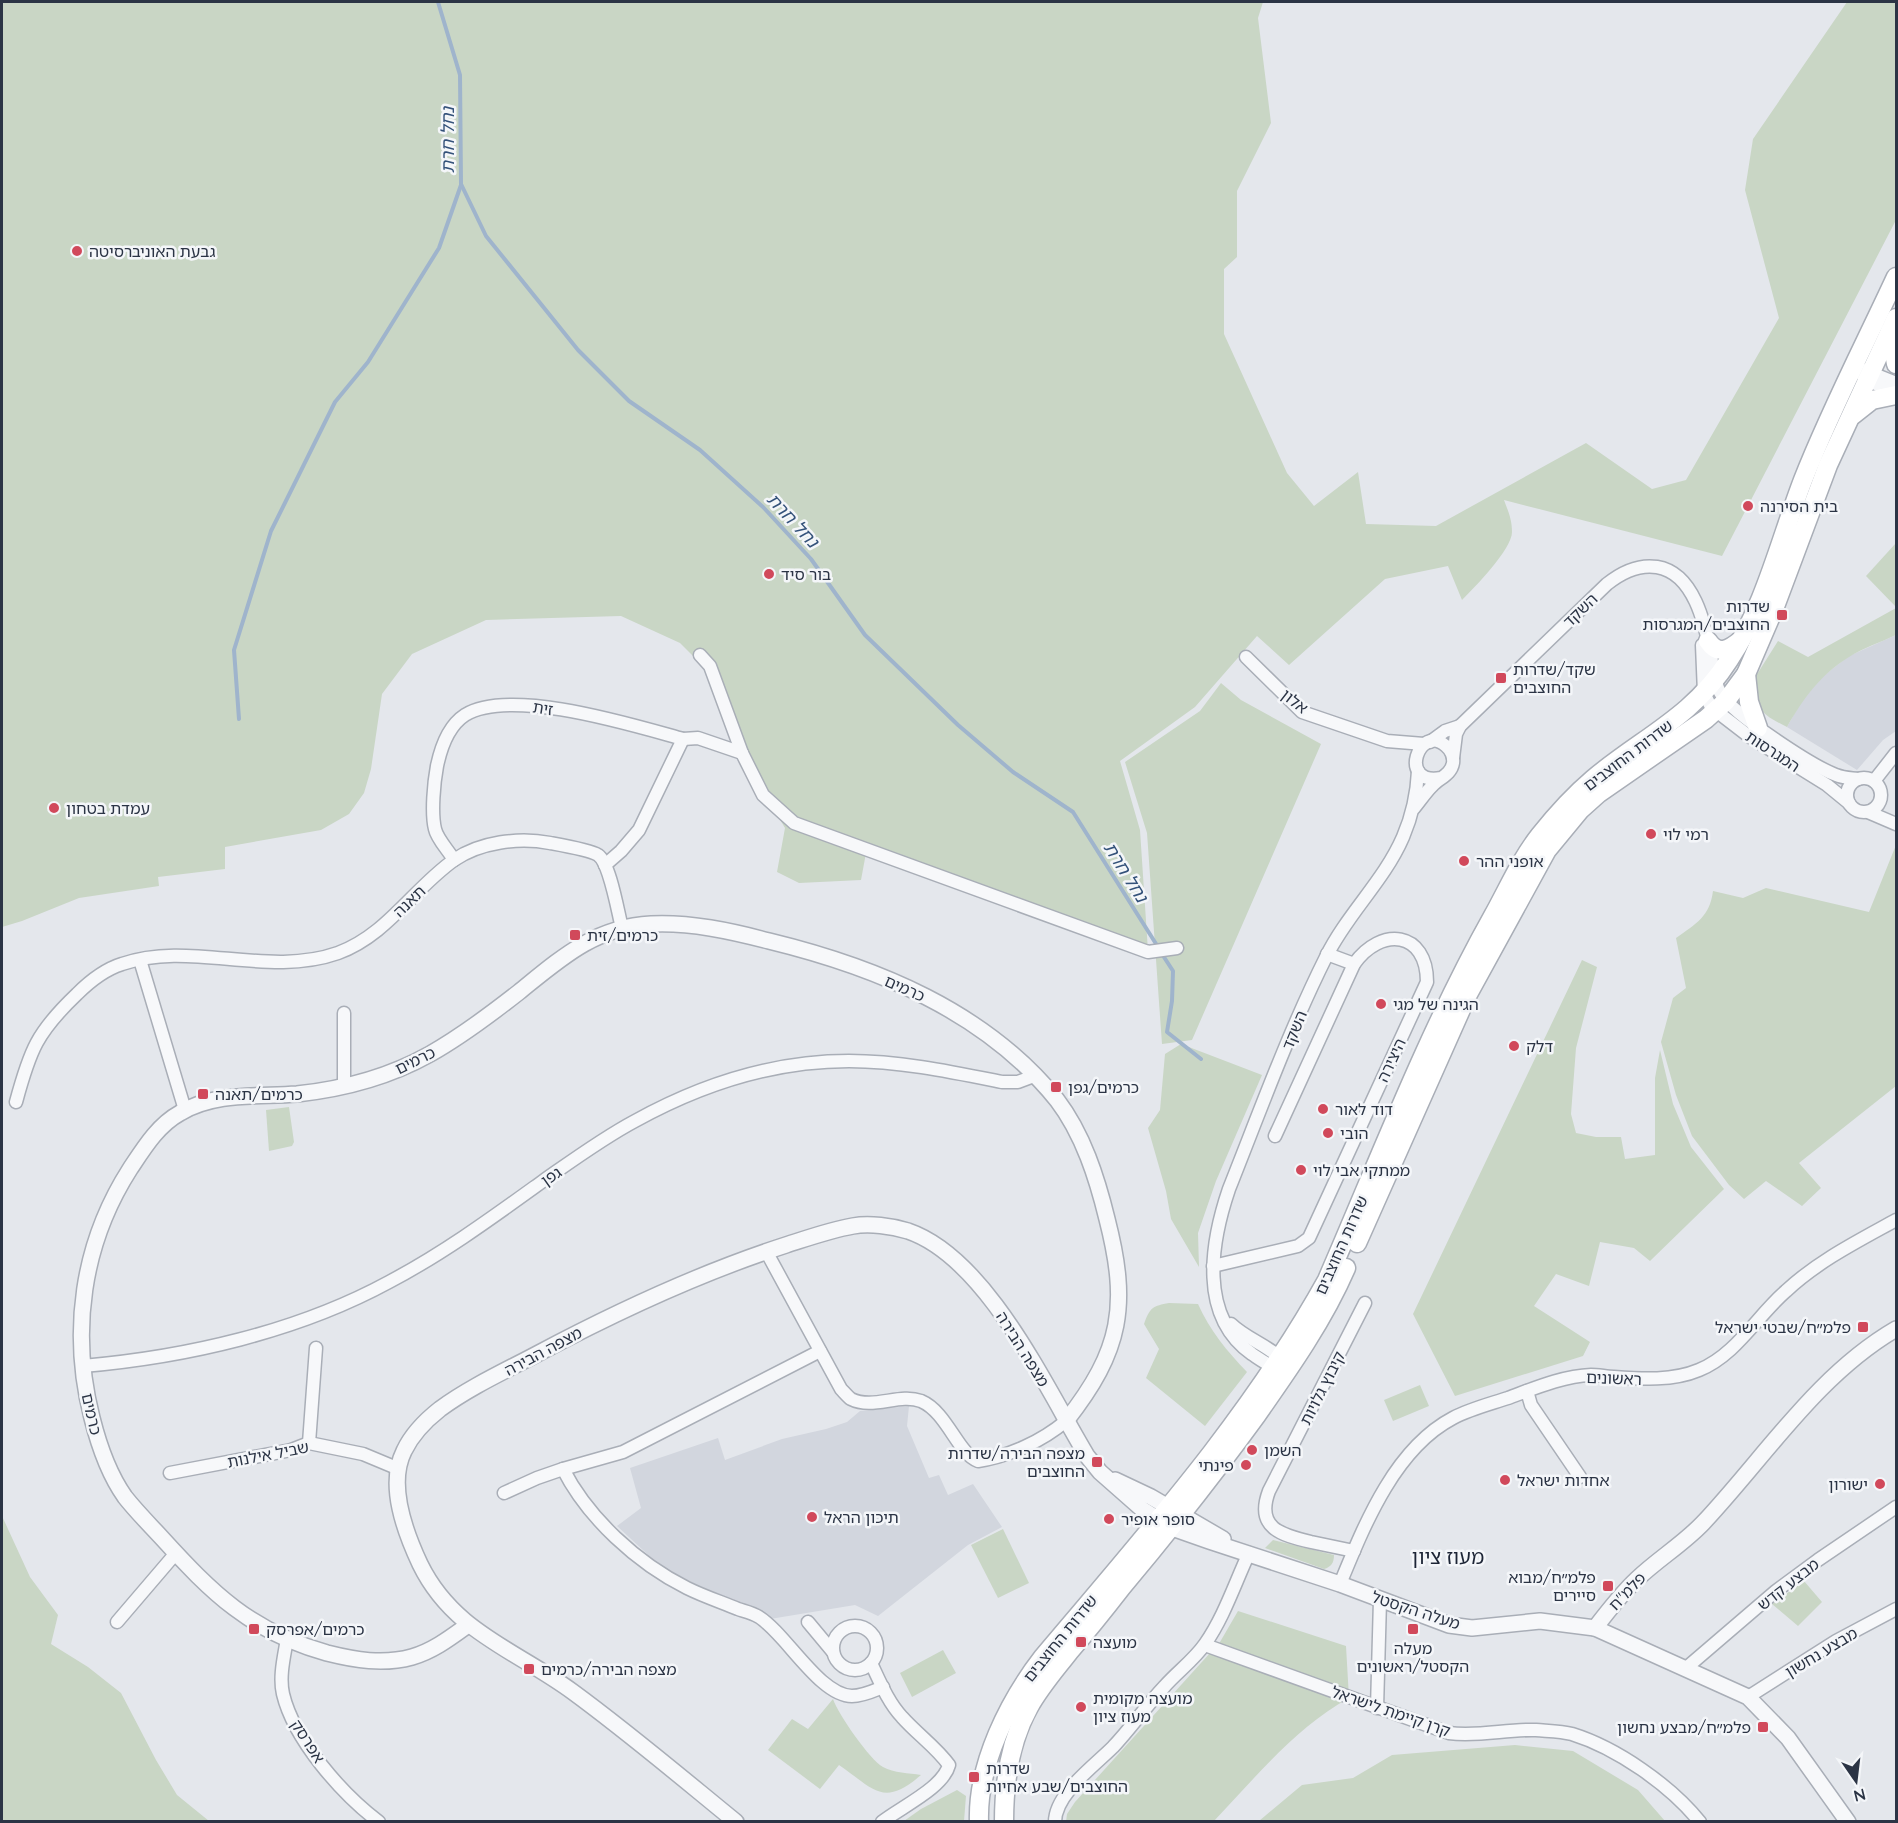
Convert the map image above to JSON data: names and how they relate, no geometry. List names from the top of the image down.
{
  "streets": {
    "main road": ["שדרות החוצבים"],
    "street": [
      "השקד",
      "אלון",
      "זית",
      "המגרסות",
      "תאנה",
      "כרמים",
      "היצירה",
      "גפן",
      "מצפה הבירה",
      "ראשונים",
      "קיבוץ גלויות",
      "שביל אילנות",
      "מבצע קדש",
      "פלמ\"ח",
      "מעלה הקסטל",
      "מבצע נחשון",
      "קרן קיימת לישראל",
      "אפרסק"
    ]
  },
  "crossings": [
    ["השקד", "אלון"],
    ["השקד", "המגרסות"],
    ["השקד", "שדרות החוצבים"],
    ["השקד", "היצירה"],
    ["זית", "תאנה"],
    ["המגרסות", "שדרות החוצבים"],
    ["שדרות החוצבים", "מצפה הבירה"],
    ["שדרות החוצבים", "מעלה הקסטל"],
    ["כרמים", "גפן"],
    ["כרמים", "מצפה הבירה"],
    ["כרמים", "אפרסק"],
    ["מצפה הבירה", "שביל אילנות"],
    ["מצפה הבירה", "מעלה הקסטל"],
    ["ראשונים", "קיבוץ גלויות"],
    ["ראשונים", "מעלה הקסטל"],
    ["מבצע קדש", "פלמ\"ח"],
    ["פלמ\"ח", "מעלה הקסטל"],
    ["פלמ\"ח", "מבצע נחשון"]
  ],
  "districts": ["מעוז ציון"],
  "water": ["נחל חרת"],
  "places": {
    "other": [
      "גבעת האוניברסיטה",
      "בית הסירנה",
      "בור סיד",
      "עמדת בטחון",
      "רמי לוי",
      "אופני ההר",
      "הגינה של מגי",
      "דלק",
      "דוד לאור",
      "הובי",
      "ממתקי אבי לוי",
      "השמן",
      "פינתי",
      "אחדות ישראל",
      "ישורון",
      "תיכון הראל",
      "סופר אופיר",
      "מועצה מקומית מעוז ציון"
    ],
    "transit": [
      "שדרות החוצבים/המגרסות",
      "שקד/שדרות החוצבים",
      "כרמים/זית",
      "כרמים/גפן",
      "כרמים/תאנה",
      "פלמ״ח/שבטי ישראל",
      "מצפה הבירה/שדרות החוצבים",
      "פלמ״ח/מבוא סיירים",
      "כרמים/אפרסק",
      "מעלה הקסטל/ראשונים",
      "מועצה",
      "מצפה הבירה/כרמים",
      "פלמ״ח/מבצע נחשון",
      "שדרות החוצבים/שבע אחיות"
    ]
  },
  "north": "bottom"
}
